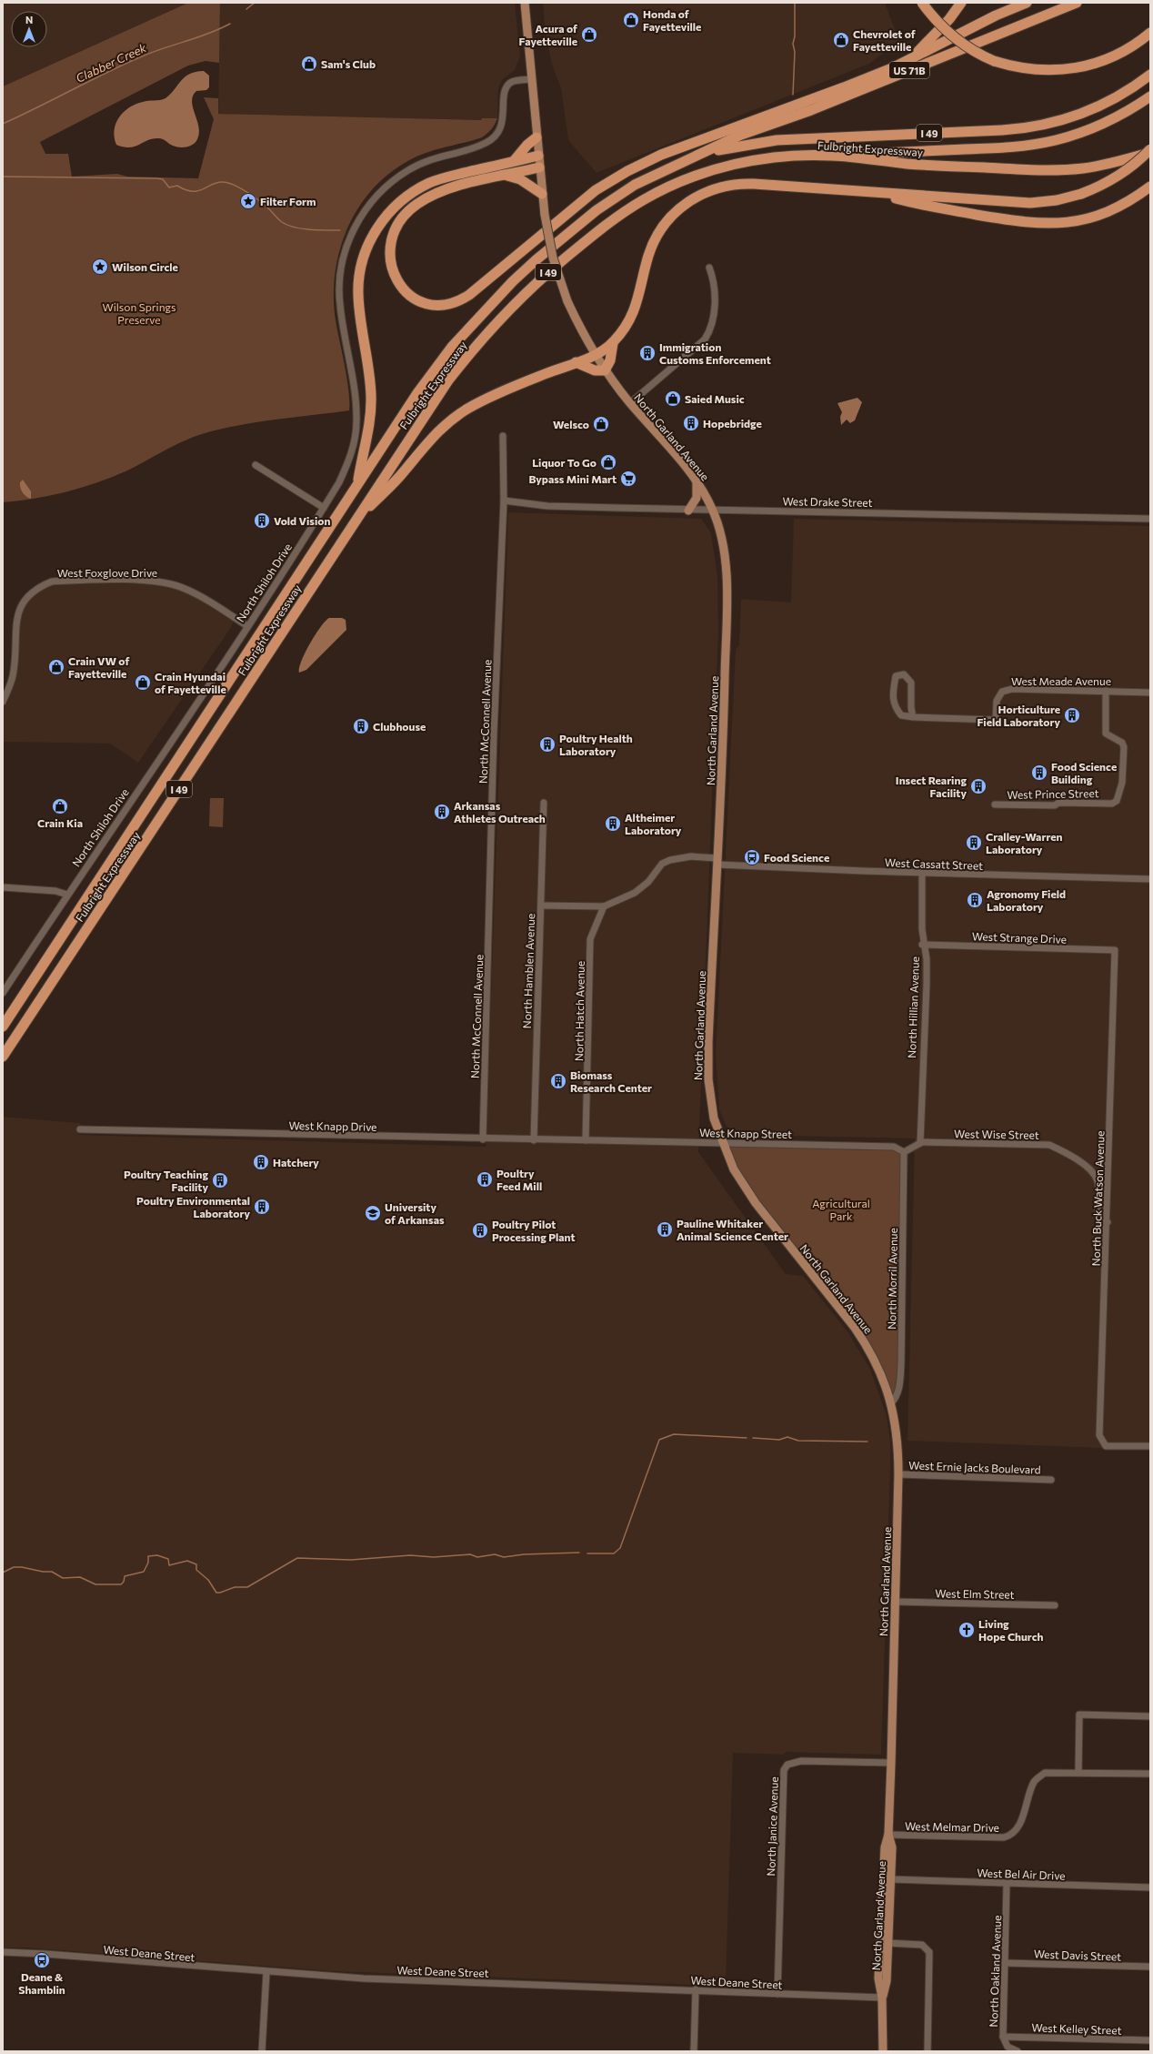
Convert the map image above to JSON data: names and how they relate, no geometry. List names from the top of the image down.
{
  "streets": {
    "highway": ["US 71B", "I 49", "Fulbright Expressway"],
    "main road": ["North Garland Avenue"],
    "street": [
      "West Drake Street",
      "West Foxglove Drive",
      "North Shiloh Drive",
      "West Meade Avenue",
      "North McConnell Avenue",
      "West Prince Street",
      "West Cassatt Street",
      "West Strange Drive",
      "North Hamblen Avenue",
      "North Hillian Avenue",
      "North Hatch Avenue",
      "West Knapp Drive",
      "West Knapp Street",
      "West Wise Street",
      "North Buck Watson Avenue",
      "North Morril Avenue",
      "West Ernie Jacks Boulevard",
      "West Elm Street",
      "North Janice Avenue",
      "West Melmar Drive",
      "West Bel Air Drive",
      "West Deane Street",
      "West Davis Street",
      "North Oakland Avenue",
      "West Kelley Street"
    ]
  },
  "crossings": [
    ["I 49", "Fulbright Expressway"],
    ["North Garland Avenue", "West Drake Street"],
    ["North Garland Avenue", "North Shiloh Drive"],
    ["North Garland Avenue", "West Cassatt Street"],
    ["North Garland Avenue", "West Knapp Street"],
    ["North Garland Avenue", "North Morril Avenue"],
    ["North Garland Avenue", "West Ernie Jacks Boulevard"],
    ["North Garland Avenue", "West Elm Street"],
    ["North Garland Avenue", "North Janice Avenue"],
    ["North Garland Avenue", "West Melmar Drive"],
    ["North Garland Avenue", "West Bel Air Drive"],
    ["North Garland Avenue", "West Deane Street"],
    ["West Drake Street", "North McConnell Avenue"],
    ["West Foxglove Drive", "North Shiloh Drive"],
    ["West Meade Avenue", "West Prince Street"],
    ["North McConnell Avenue", "West Knapp Drive"],
    ["West Cassatt Street", "North Hillian Avenue"],
    ["West Cassatt Street", "North Hatch Avenue"],
    ["West Strange Drive", "North Hillian Avenue"],
    ["West Strange Drive", "North Buck Watson Avenue"],
    ["North Hamblen Avenue", "West Knapp Drive"],
    ["North Hillian Avenue", "West Wise Street"],
    ["North Hatch Avenue", "West Knapp Drive"],
    ["North Hatch Avenue", "West Knapp Street"],
    ["West Knapp Drive", "West Knapp Street"],
    ["West Knapp Street", "West Wise Street"],
    ["West Knapp Street", "North Morril Avenue"],
    ["West Wise Street", "North Buck Watson Avenue"],
    ["West Wise Street", "North Morril Avenue"],
    ["North Janice Avenue", "West Deane Street"],
    ["West Bel Air Drive", "North Oakland Avenue"],
    ["West Davis Street", "North Oakland Avenue"],
    ["North Oakland Avenue", "West Kelley Street"]
  ],
  "water": ["Clabber Creek"],
  "parks": ["Wilson Springs Preserve", "Agricultural Park"],
  "places": {
    "shop": [
      "Honda of Fayetteville",
      "Acura of Fayetteville",
      "Chevrolet of Fayetteville",
      "Sam's Club",
      "Saied Music",
      "Welsco",
      "Liquor To Go",
      "Crain VW of Fayetteville",
      "Crain Hyundai of Fayetteville",
      "Crain Kia"
    ],
    "place": ["Filter Form", "Wilson Circle"],
    "building": [
      "Immigration Customs Enforcement",
      "Hopebridge",
      "Vold Vision",
      "Horticulture Field Laboratory",
      "Clubhouse",
      "Poultry Health Laboratory",
      "Food Science Building",
      "Insect Rearing Facility",
      "Arkansas Athletes Outreach",
      "Altheimer Laboratory",
      "Cralley-Warren Laboratory",
      "Agronomy Field Laboratory",
      "Biomass Research Center",
      "Hatchery",
      "Poultry Feed Mill",
      "Poultry Teaching Facility",
      "Poultry Environmental Laboratory",
      "Pauline Whitaker Animal Science Center",
      "Poultry Pilot Processing Plant"
    ],
    "supermarket": ["Bypass Mini Mart"],
    "bus stop": ["Food Science", "Deane & Shamblin"],
    "school or university": ["University of Arkansas"],
    "church": ["Living Hope Church"]
  },
  "north": "top"
}
